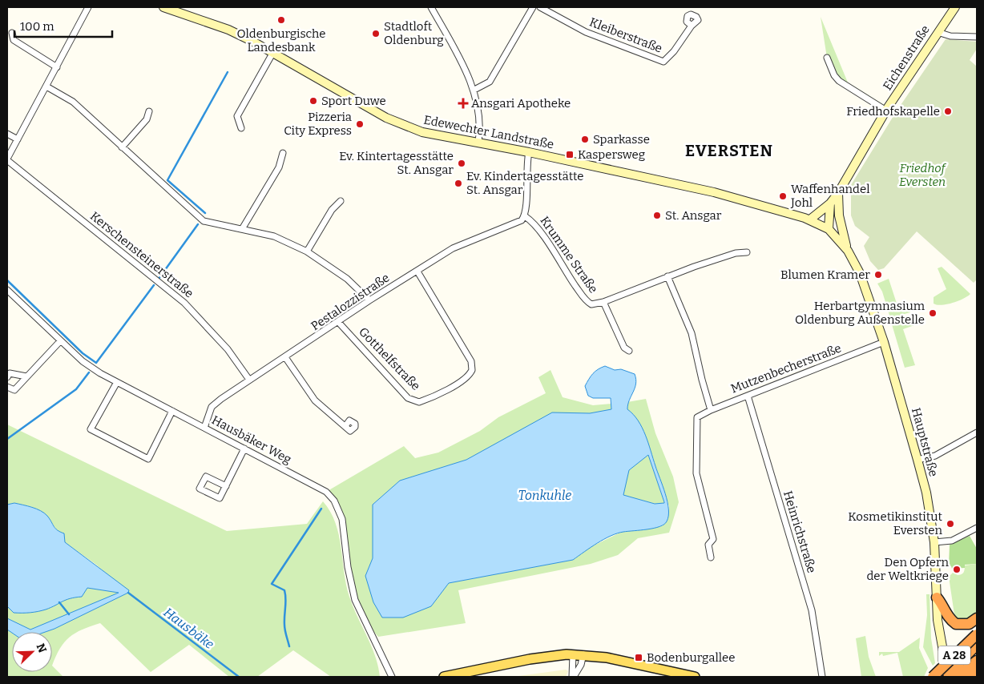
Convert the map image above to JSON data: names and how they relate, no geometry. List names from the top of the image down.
{
  "streets": {
    "highway": ["A 28"],
    "main road": ["Eichenstraße", "Edewechter Landstraße", "Hauptstraße"],
    "street": [
      "Kleiberstraße",
      "Kerschensteinerstraße",
      "Krumme Straße",
      "Pestalozzistraße",
      "Gotthelfstraße",
      "Mutzenbecherstraße",
      "Hausbäker Weg",
      "Heinrichstraße"
    ]
  },
  "crossings": [
    ["Eichenstraße", "Edewechter Landstraße"],
    ["Edewechter Landstraße", "Krumme Straße"],
    ["Edewechter Landstraße", "Hauptstraße"],
    ["Kerschensteinerstraße", "Pestalozzistraße"],
    ["Krumme Straße", "Pestalozzistraße"],
    ["Pestalozzistraße", "Gotthelfstraße"],
    ["Pestalozzistraße", "Hausbäker Weg"],
    ["Mutzenbecherstraße", "Hauptstraße"],
    ["Mutzenbecherstraße", "Heinrichstraße"]
  ],
  "districts": ["EVERSTEN"],
  "water": ["Tonkuhle", "Hausbäke"],
  "parks": ["Friedhof Eversten"],
  "places": {
    "other": [
      "Oldenburgische Landesbank",
      "Stadtloft Oldenburg",
      "Sport Duwe",
      "Friedhofskapelle",
      "Pizzeria City Express",
      "Sparkasse",
      "Ev. Kintertagesstätte St. Ansgar",
      "Ev. Kindertagesstätte St. Ansgar",
      "Waffenhandel Johl",
      "St. Ansgar",
      "Blumen Kramer",
      "Herbartgymnasium Oldenburg Außenstelle",
      "Kosmetikinstitut Eversten",
      "Den Opfern der Weltkriege"
    ],
    "health": ["Ansgari Apotheke"],
    "transit": ["Kaspersweg", "Bodenburgallee"]
  },
  "scale_bar": "100 m",
  "north": "top right"
}
